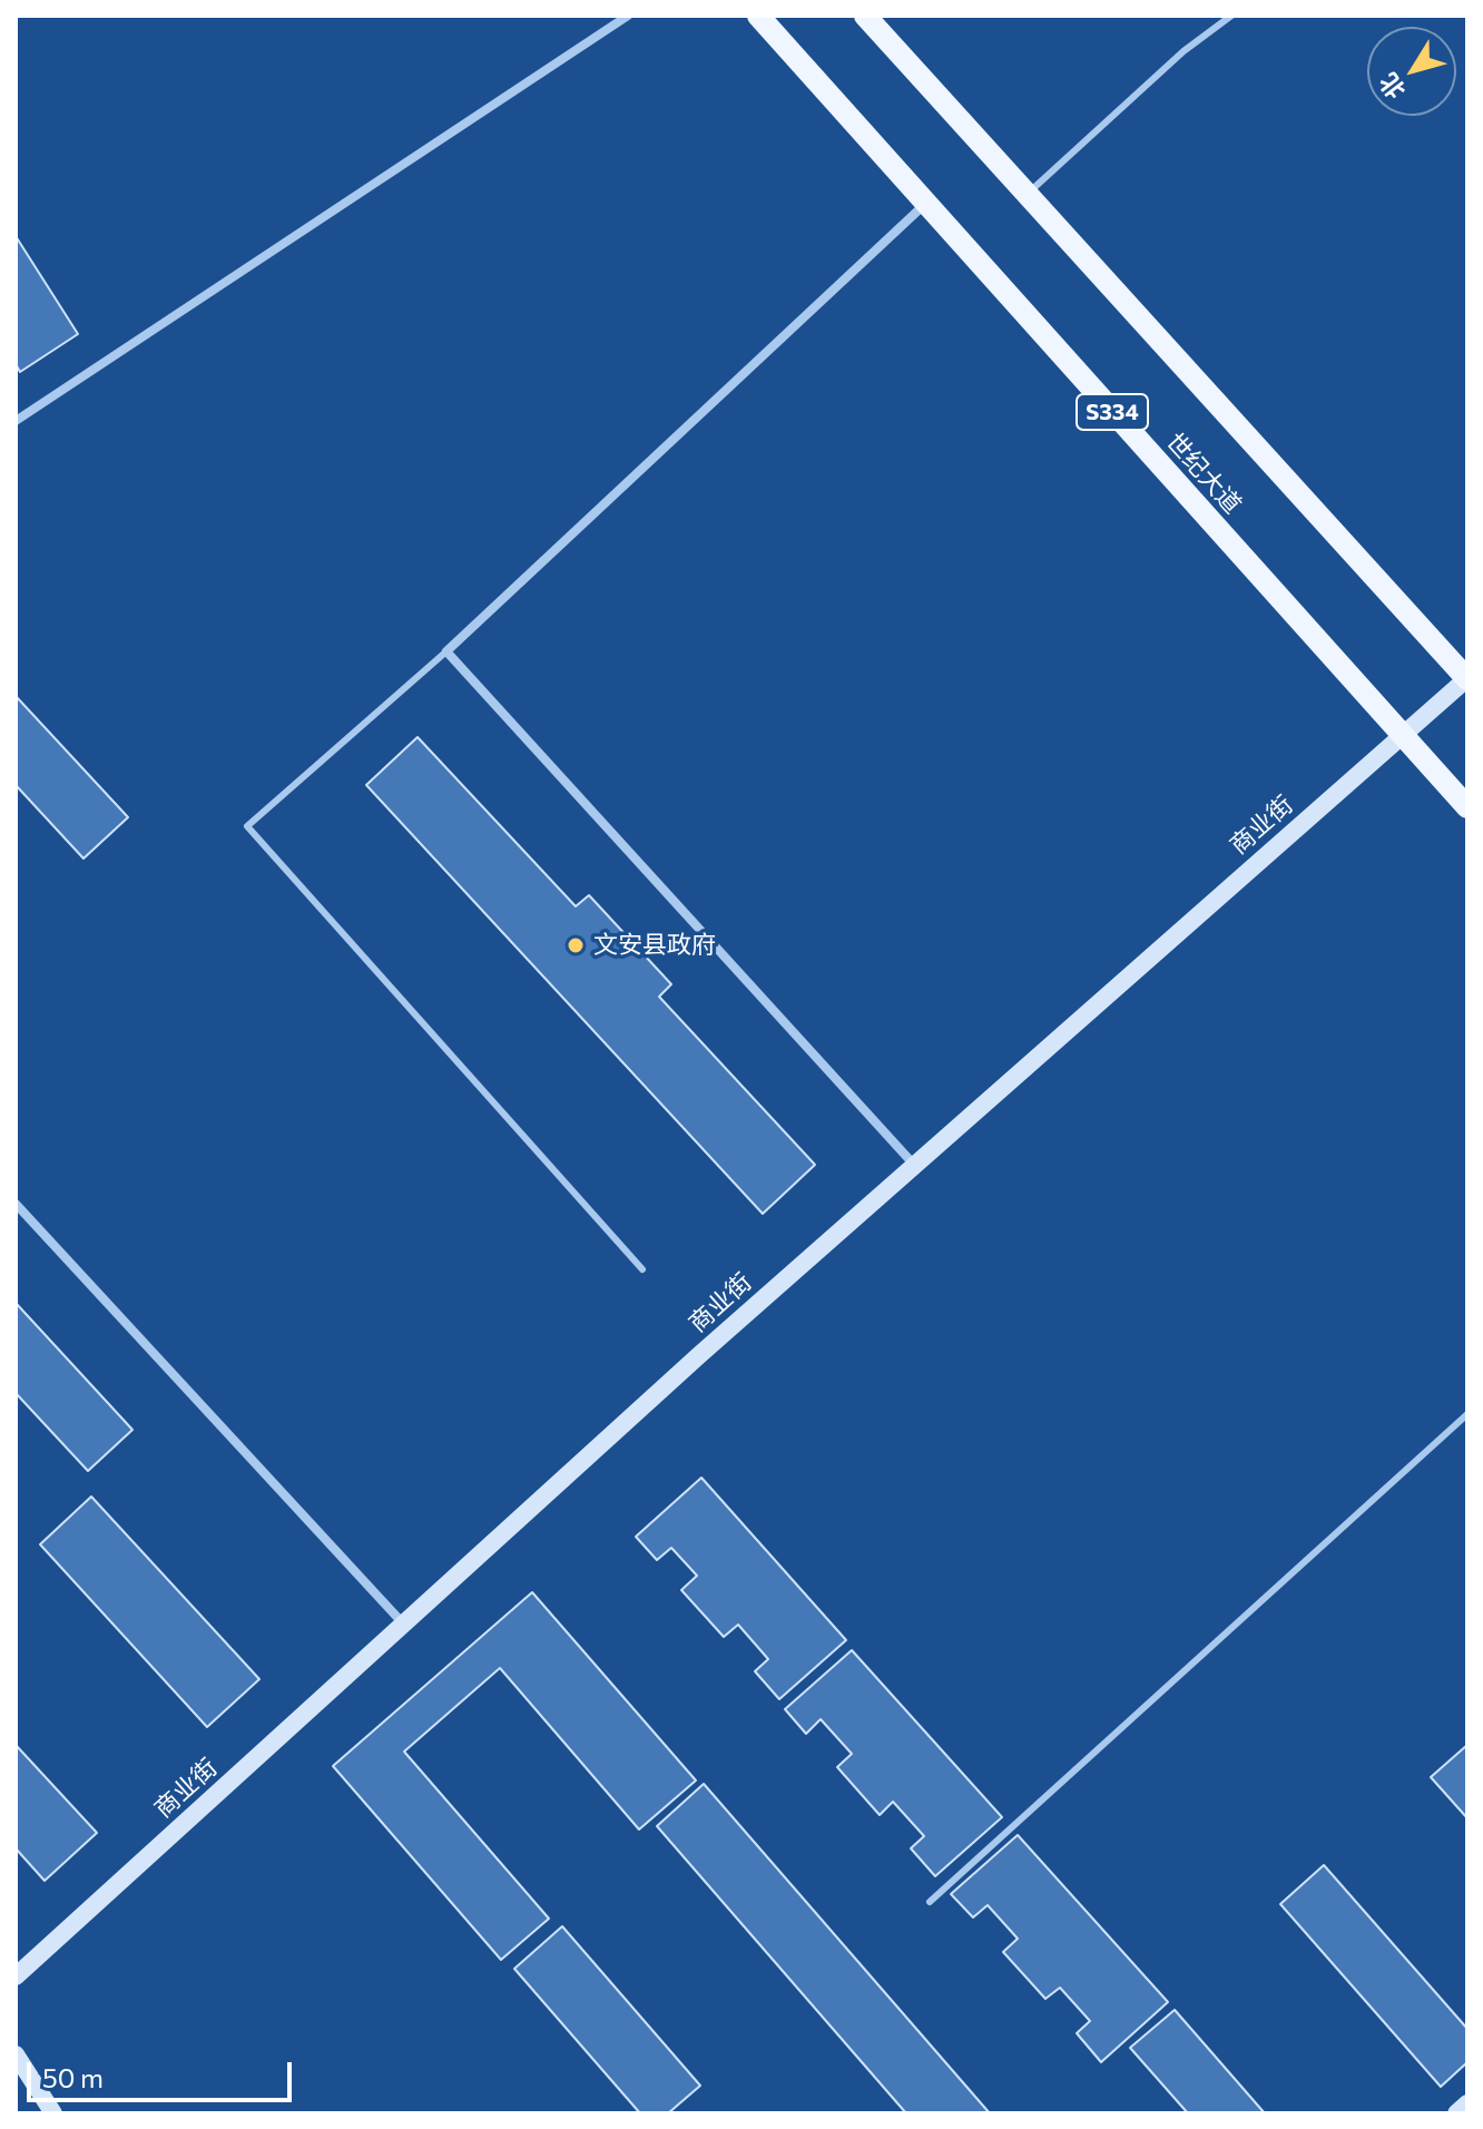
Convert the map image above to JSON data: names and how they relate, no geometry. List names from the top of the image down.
{
  "streets": {
    "main road": ["S334", "世纪大道"],
    "street": ["商业街"]
  },
  "crossings": [
    ["世纪大道", "商业街"]
  ],
  "places": ["文安县政府"],
  "scale_bar": "50 m",
  "north": "bottom left"
}
